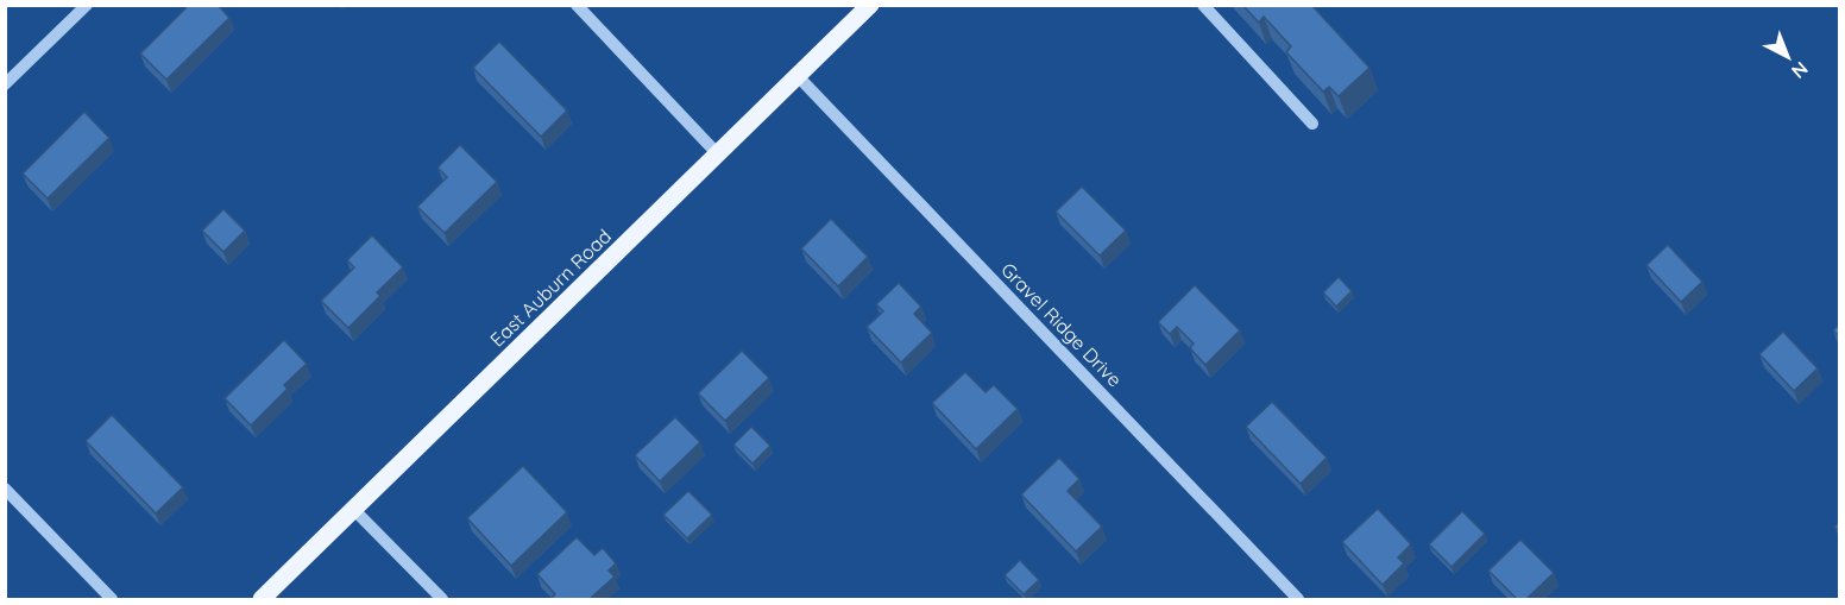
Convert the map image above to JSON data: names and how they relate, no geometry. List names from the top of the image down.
{
  "streets": {
    "main road": ["East Auburn Road"],
    "street": ["Gravel Ridge Drive"]
  },
  "crossings": [
    ["East Auburn Road", "Gravel Ridge Drive"]
  ],
  "north": "bottom right"
}
